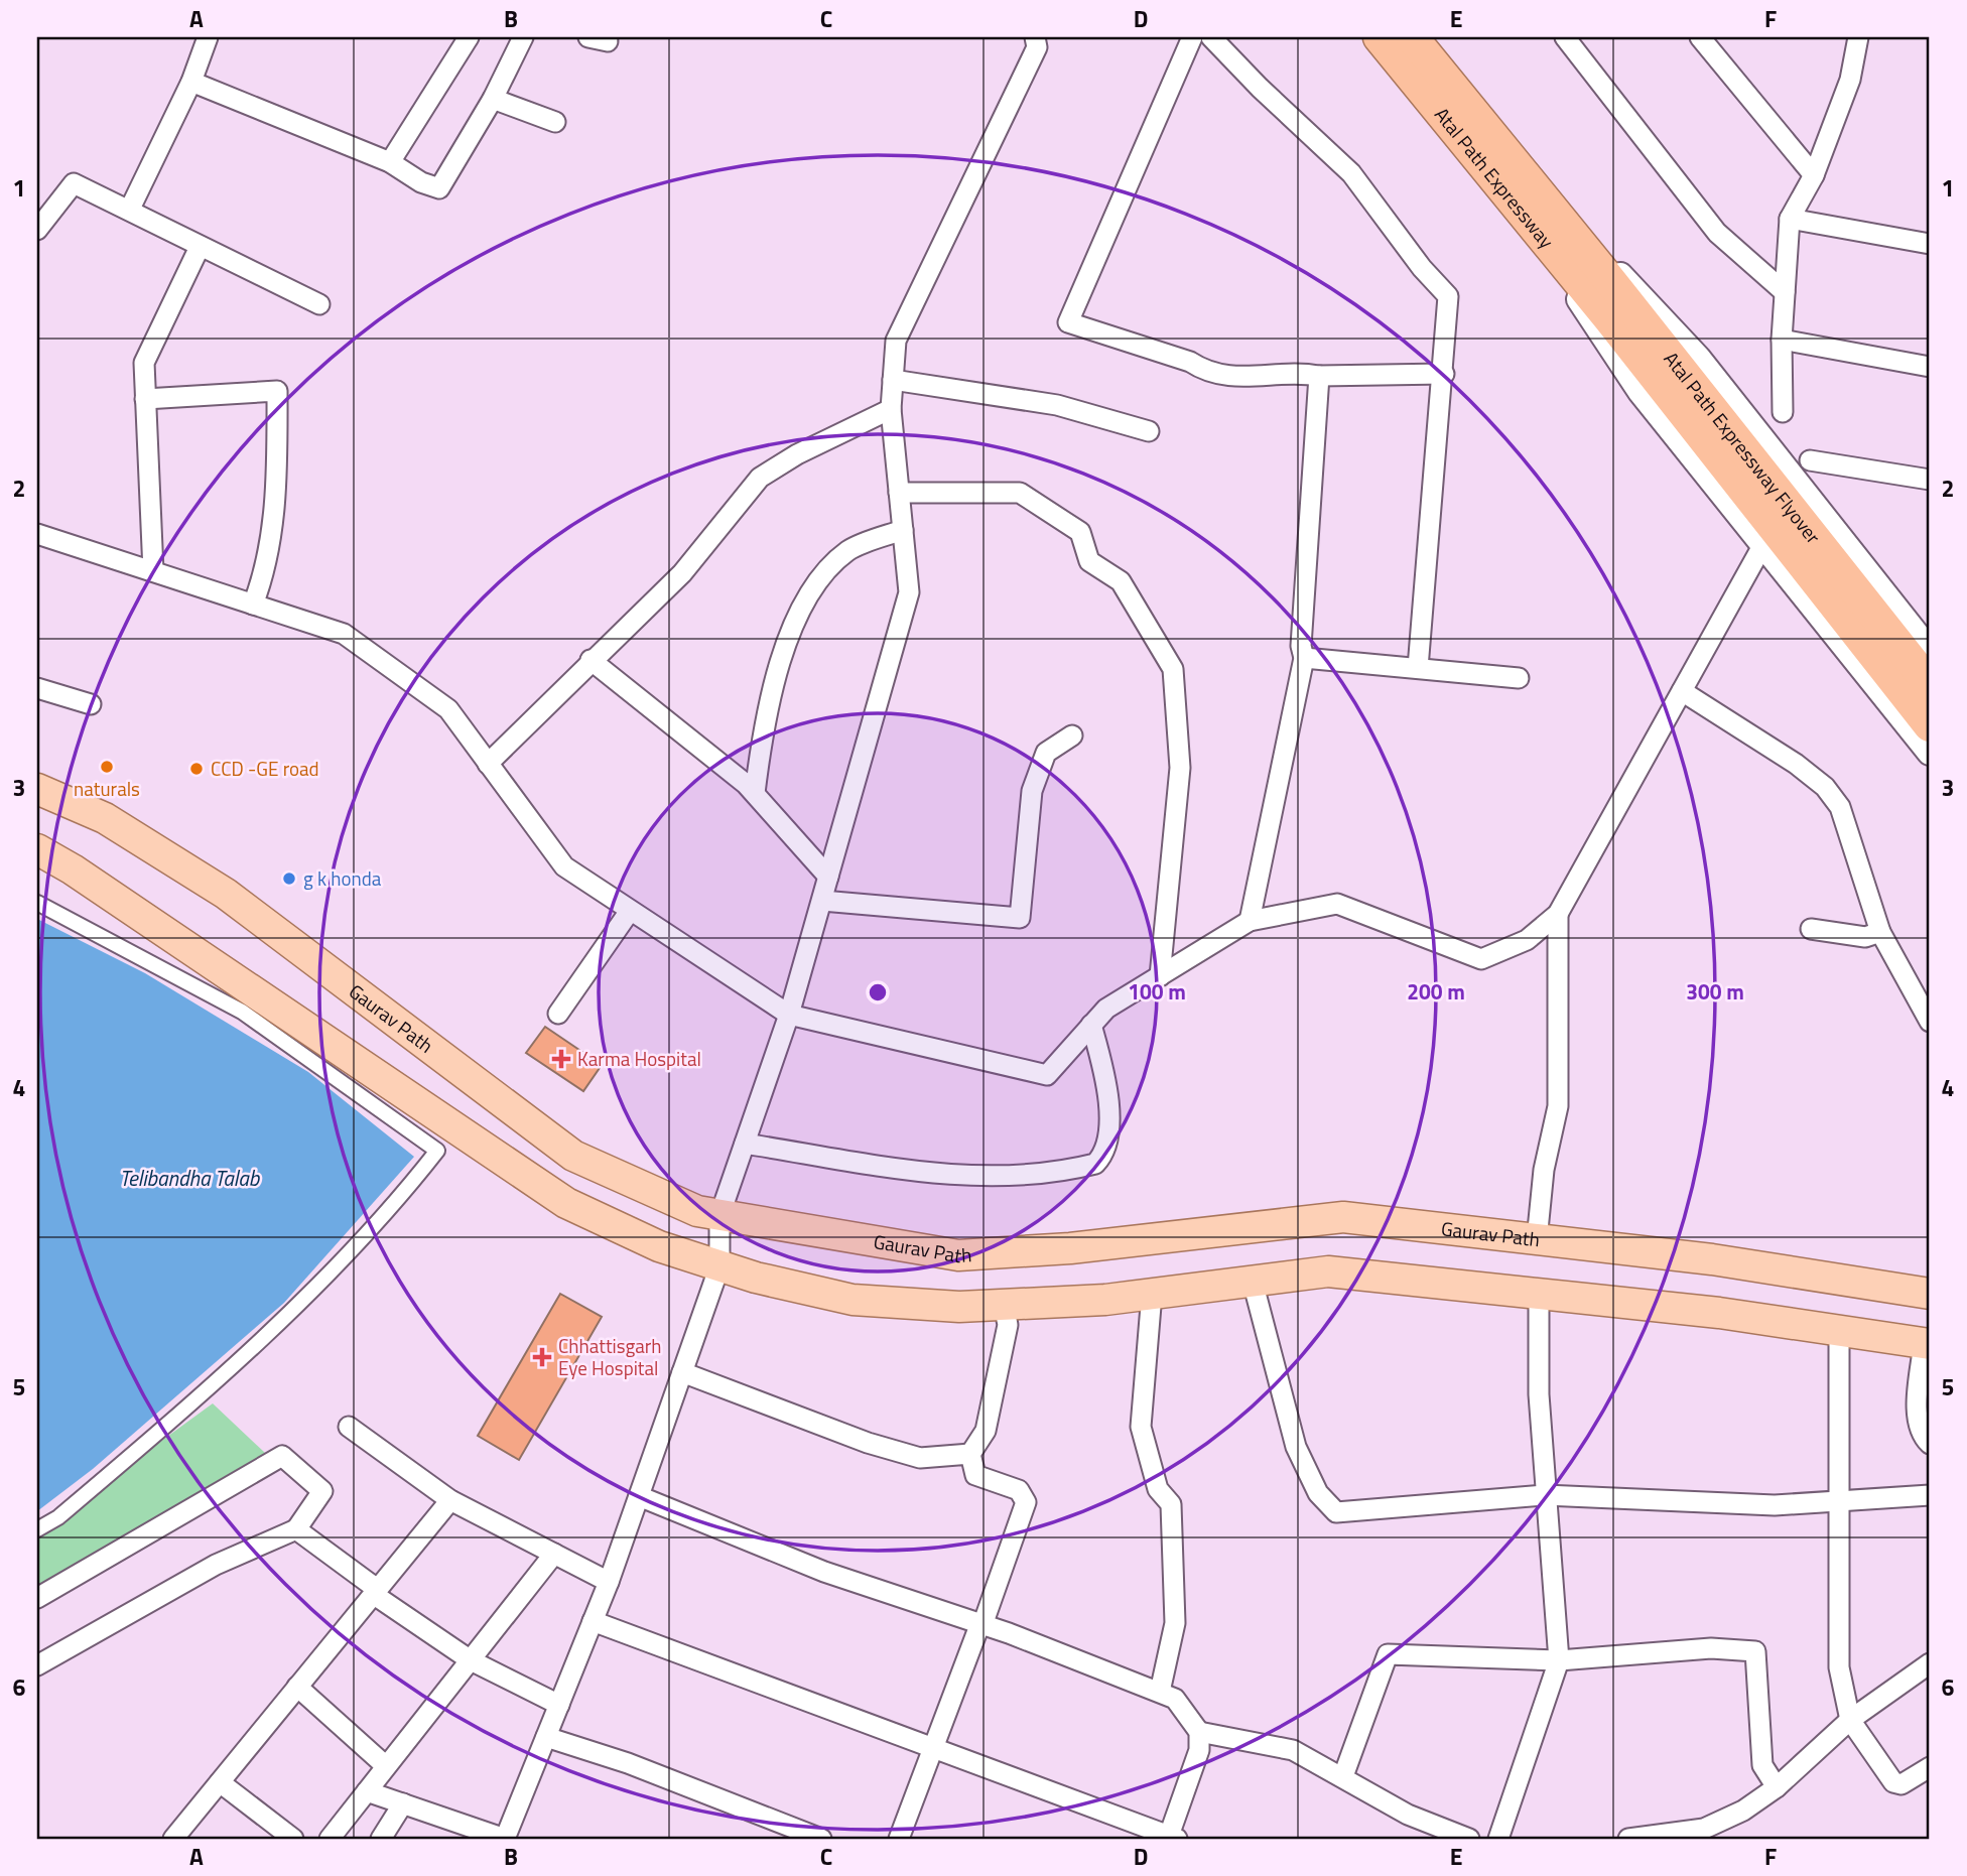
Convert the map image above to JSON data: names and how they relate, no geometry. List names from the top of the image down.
{
  "streets": {
    "highway": ["Atal Path Expressway", "Atal Path Expressway Flyover"],
    "main road": ["Gaurav Path"]
  },
  "crossings": [
    ["Atal Path Expressway", "Atal Path Expressway Flyover"]
  ],
  "water": ["Telibandha Talab"],
  "places": {
    "other": ["naturals", "CCD -GE road", "g k honda"],
    "health": ["Karma Hospital", "Chhattisgarh Eye Hospital"]
  },
  "grid": {
    "columns": [
      "A",
      "B",
      "C",
      "D",
      "E",
      "F"
    ],
    "rows": [
      "1",
      "2",
      "3",
      "4",
      "5",
      "6"
    ]
  },
  "rings": ["100 m", "200 m", "300 m"]
}
